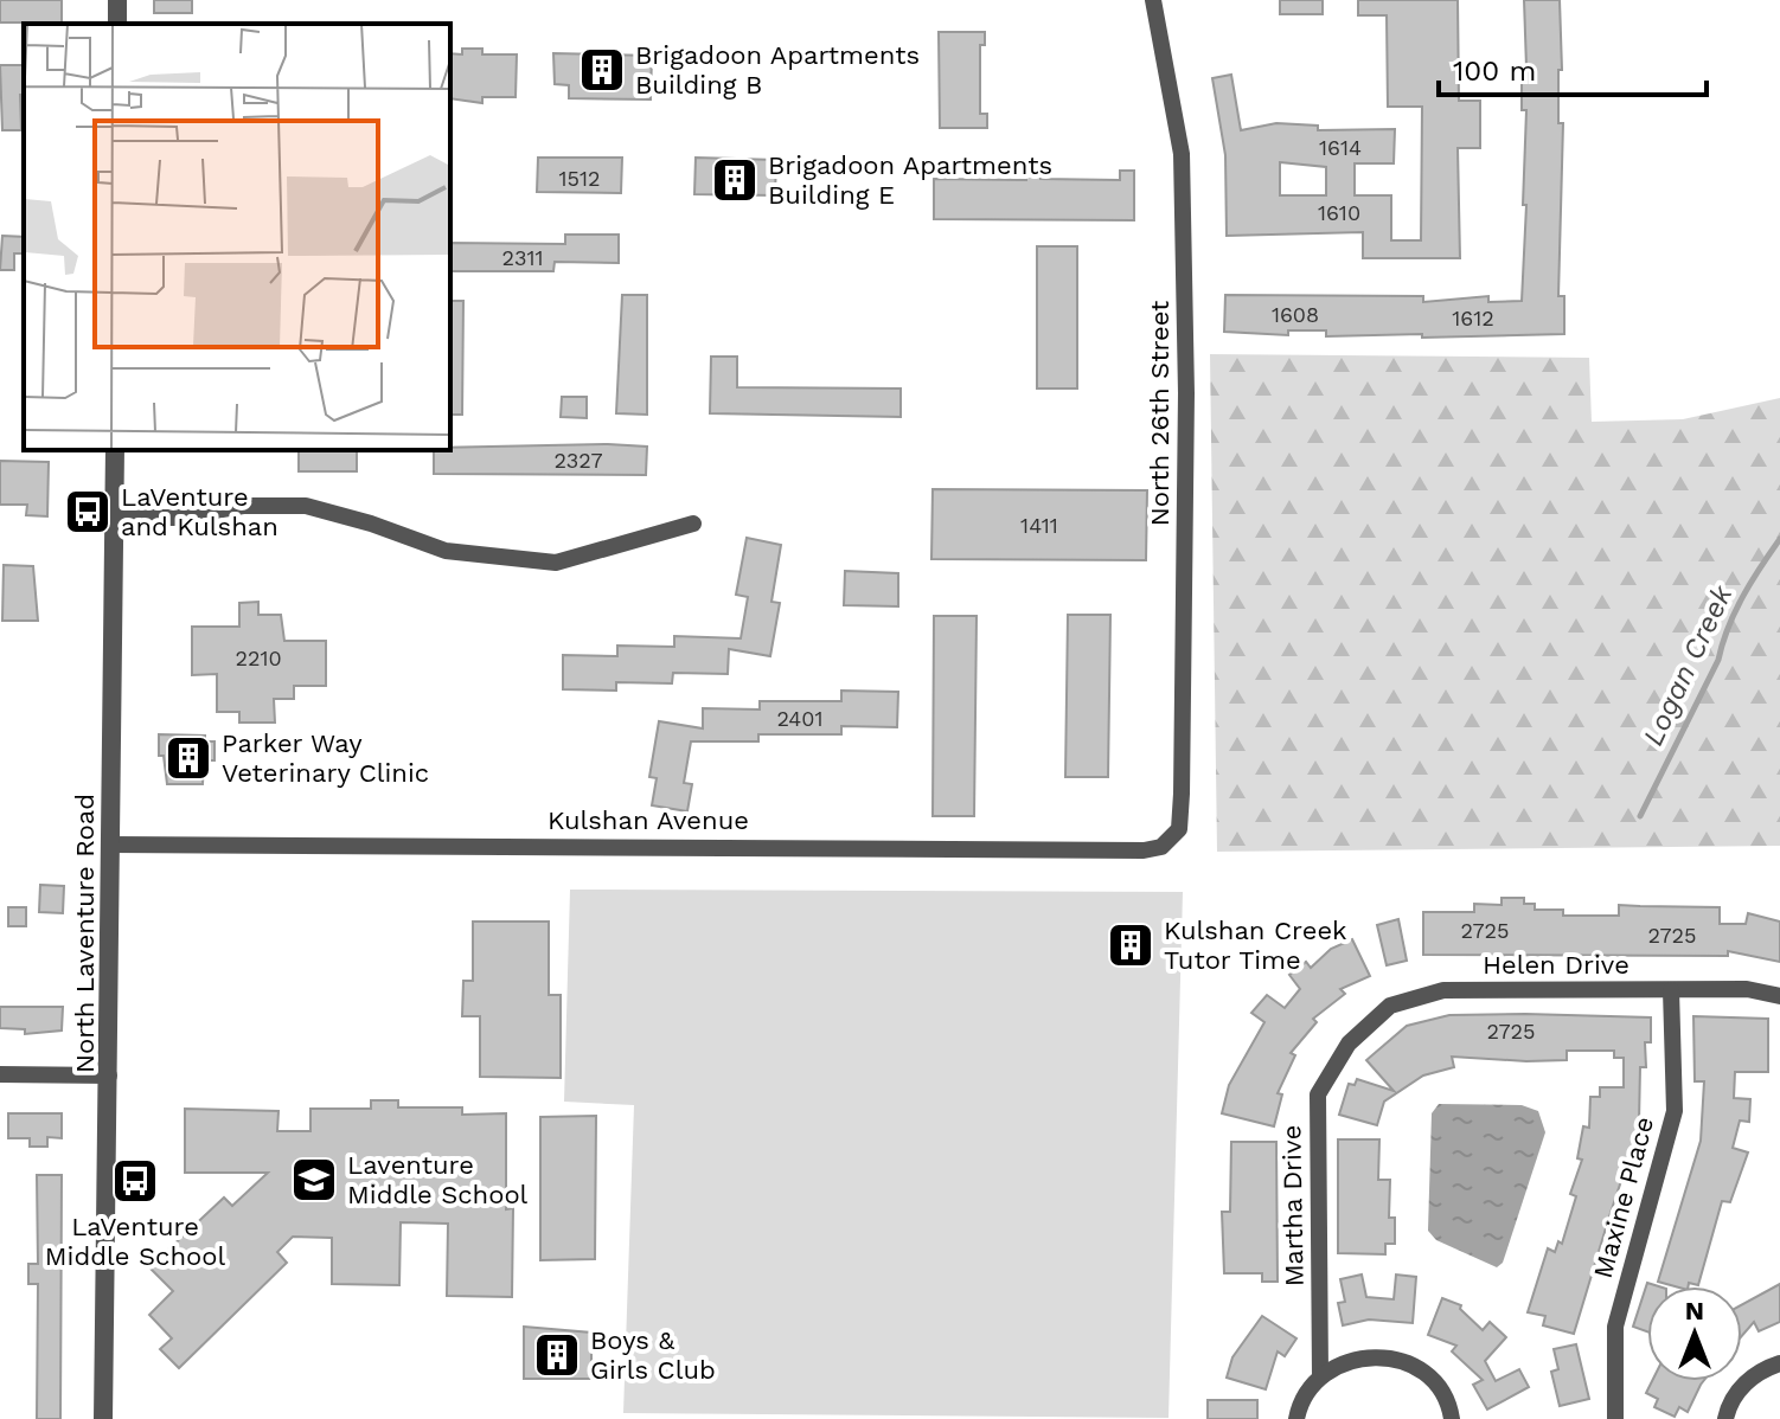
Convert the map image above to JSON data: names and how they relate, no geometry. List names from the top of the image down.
{
  "streets": {
    "street": [
      "North 26th Street",
      "Kulshan Avenue",
      "North Laventure Road",
      "Helen Drive",
      "Maxine Place",
      "Martha Drive"
    ]
  },
  "crossings": [
    ["North 26th Street", "Kulshan Avenue"],
    ["Kulshan Avenue", "North Laventure Road"],
    ["Helen Drive", "Maxine Place"],
    ["Helen Drive", "Martha Drive"]
  ],
  "water": ["Logan Creek"],
  "places": {
    "building": [
      "Brigadoon Apartments Building B",
      "Brigadoon Apartments Building E",
      "Parker Way Veterinary Clinic",
      "Kulshan Creek Tutor Time",
      "Boys & Girls Club"
    ],
    "bus stop": ["LaVenture and Kulshan", "LaVenture Middle School"],
    "school or university": ["Laventure Middle School"]
  },
  "house_numbers": [
    "1614",
    "1512",
    "1610",
    "2311",
    "1608",
    "1612",
    "2327",
    "1411",
    "2210",
    "2401",
    "2725",
    "2725",
    "2725"
  ],
  "scale_bar": "100 m",
  "north": "top"
}
